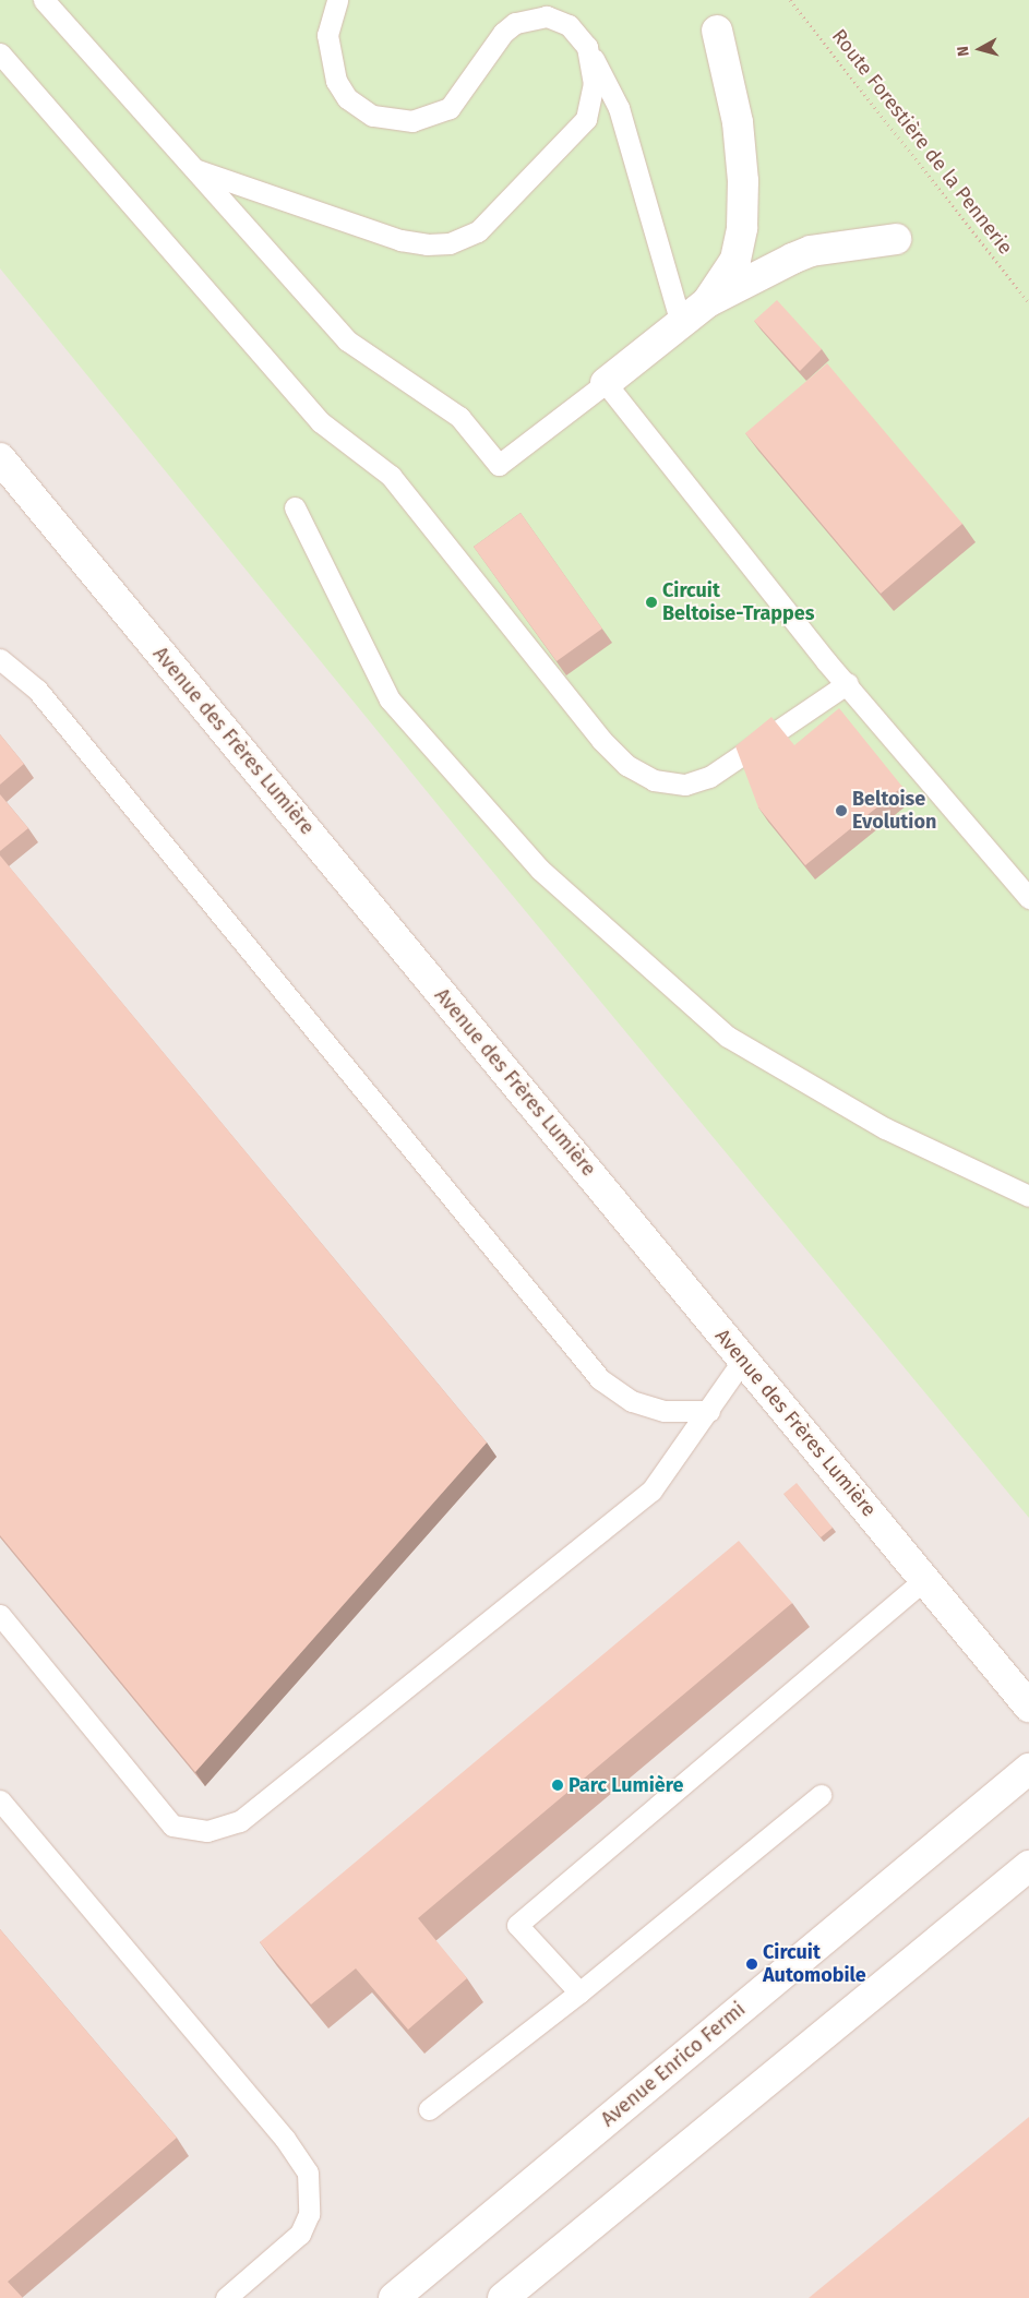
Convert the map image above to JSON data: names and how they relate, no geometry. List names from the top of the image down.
{
  "streets": {
    "street": ["Avenue des Frères Lumière", "Avenue Enrico Fermi"],
    "path": ["Route Forestière de la Pennerie"]
  },
  "places": [
    "Circuit Beltoise-Trappes",
    "Beltoise Evolution",
    "Parc Lumière",
    "Circuit Automobile"
  ],
  "north": "left"
}
